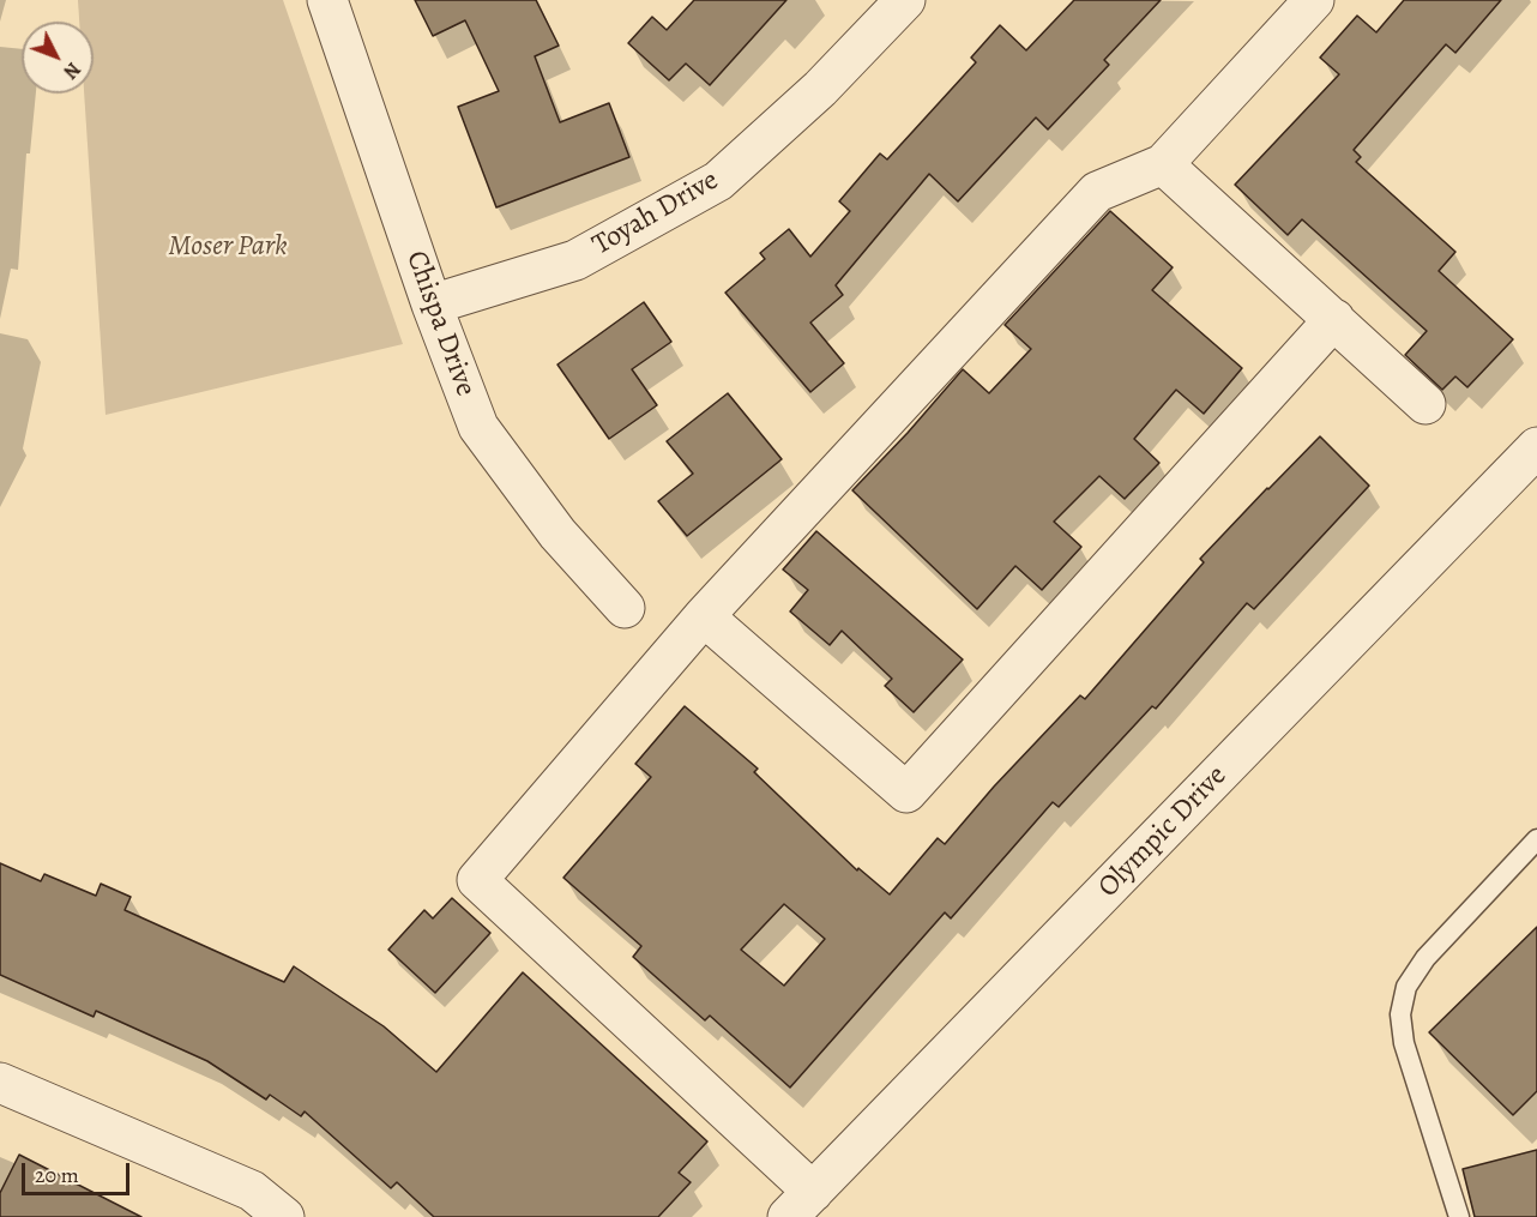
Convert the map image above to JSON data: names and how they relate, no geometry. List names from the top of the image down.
{
  "streets": {
    "street": ["Toyah Drive", "Chispa Drive", "Olympic Drive"]
  },
  "crossings": [
    ["Toyah Drive", "Chispa Drive"]
  ],
  "parks": ["Moser Park"],
  "scale_bar": "20 m",
  "north": "bottom right"
}
